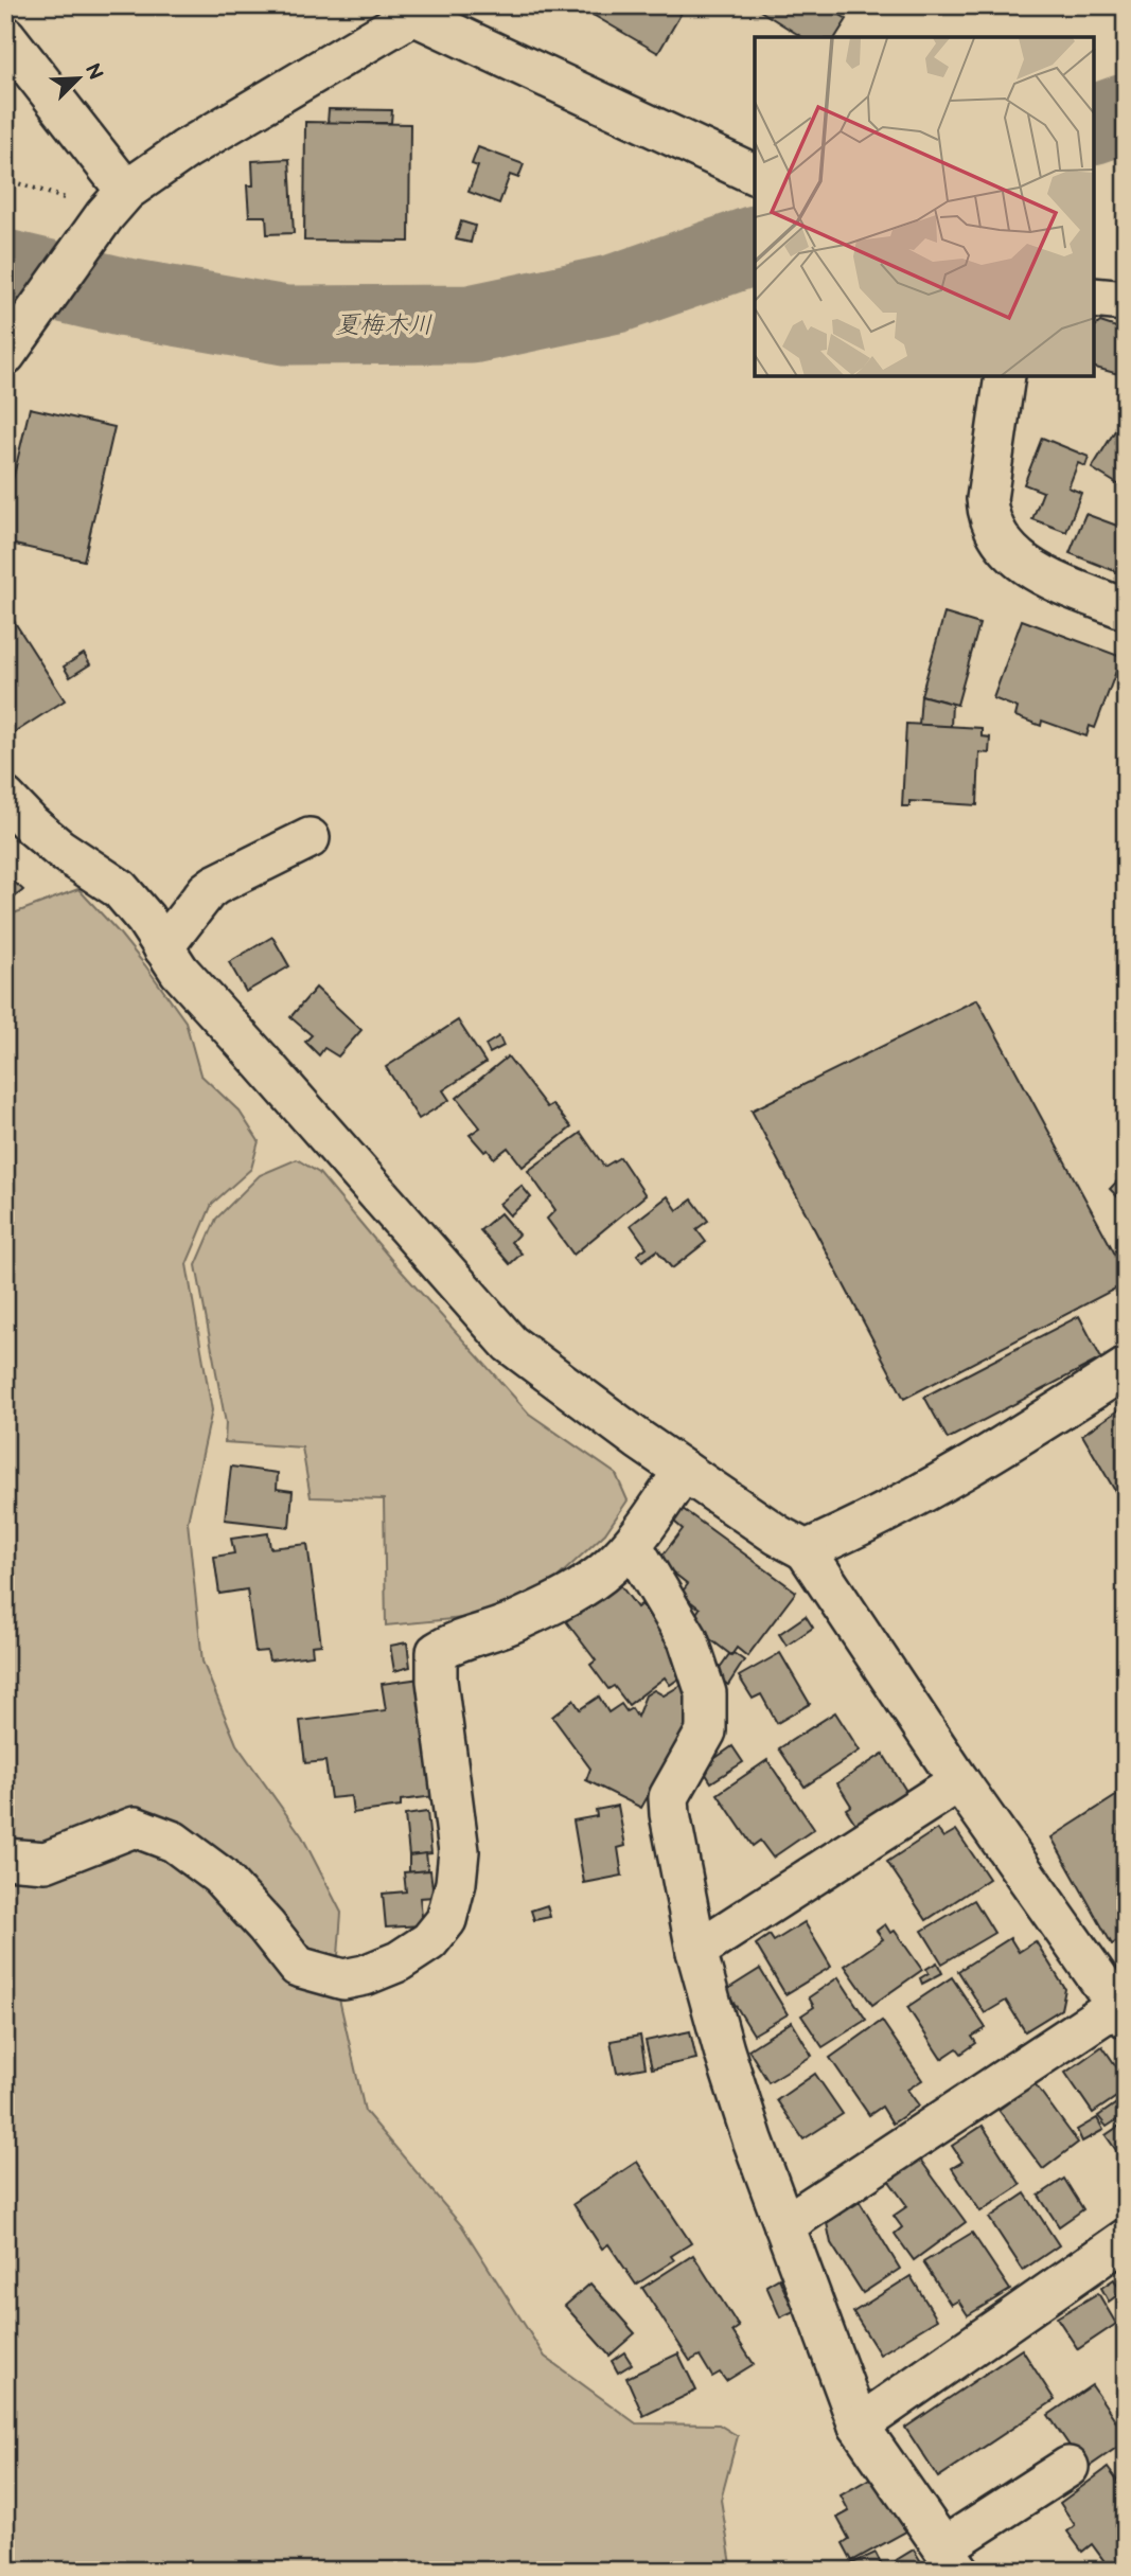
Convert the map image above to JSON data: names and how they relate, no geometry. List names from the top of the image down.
{
  "water": ["夏梅木川"],
  "north": "top right"
}
